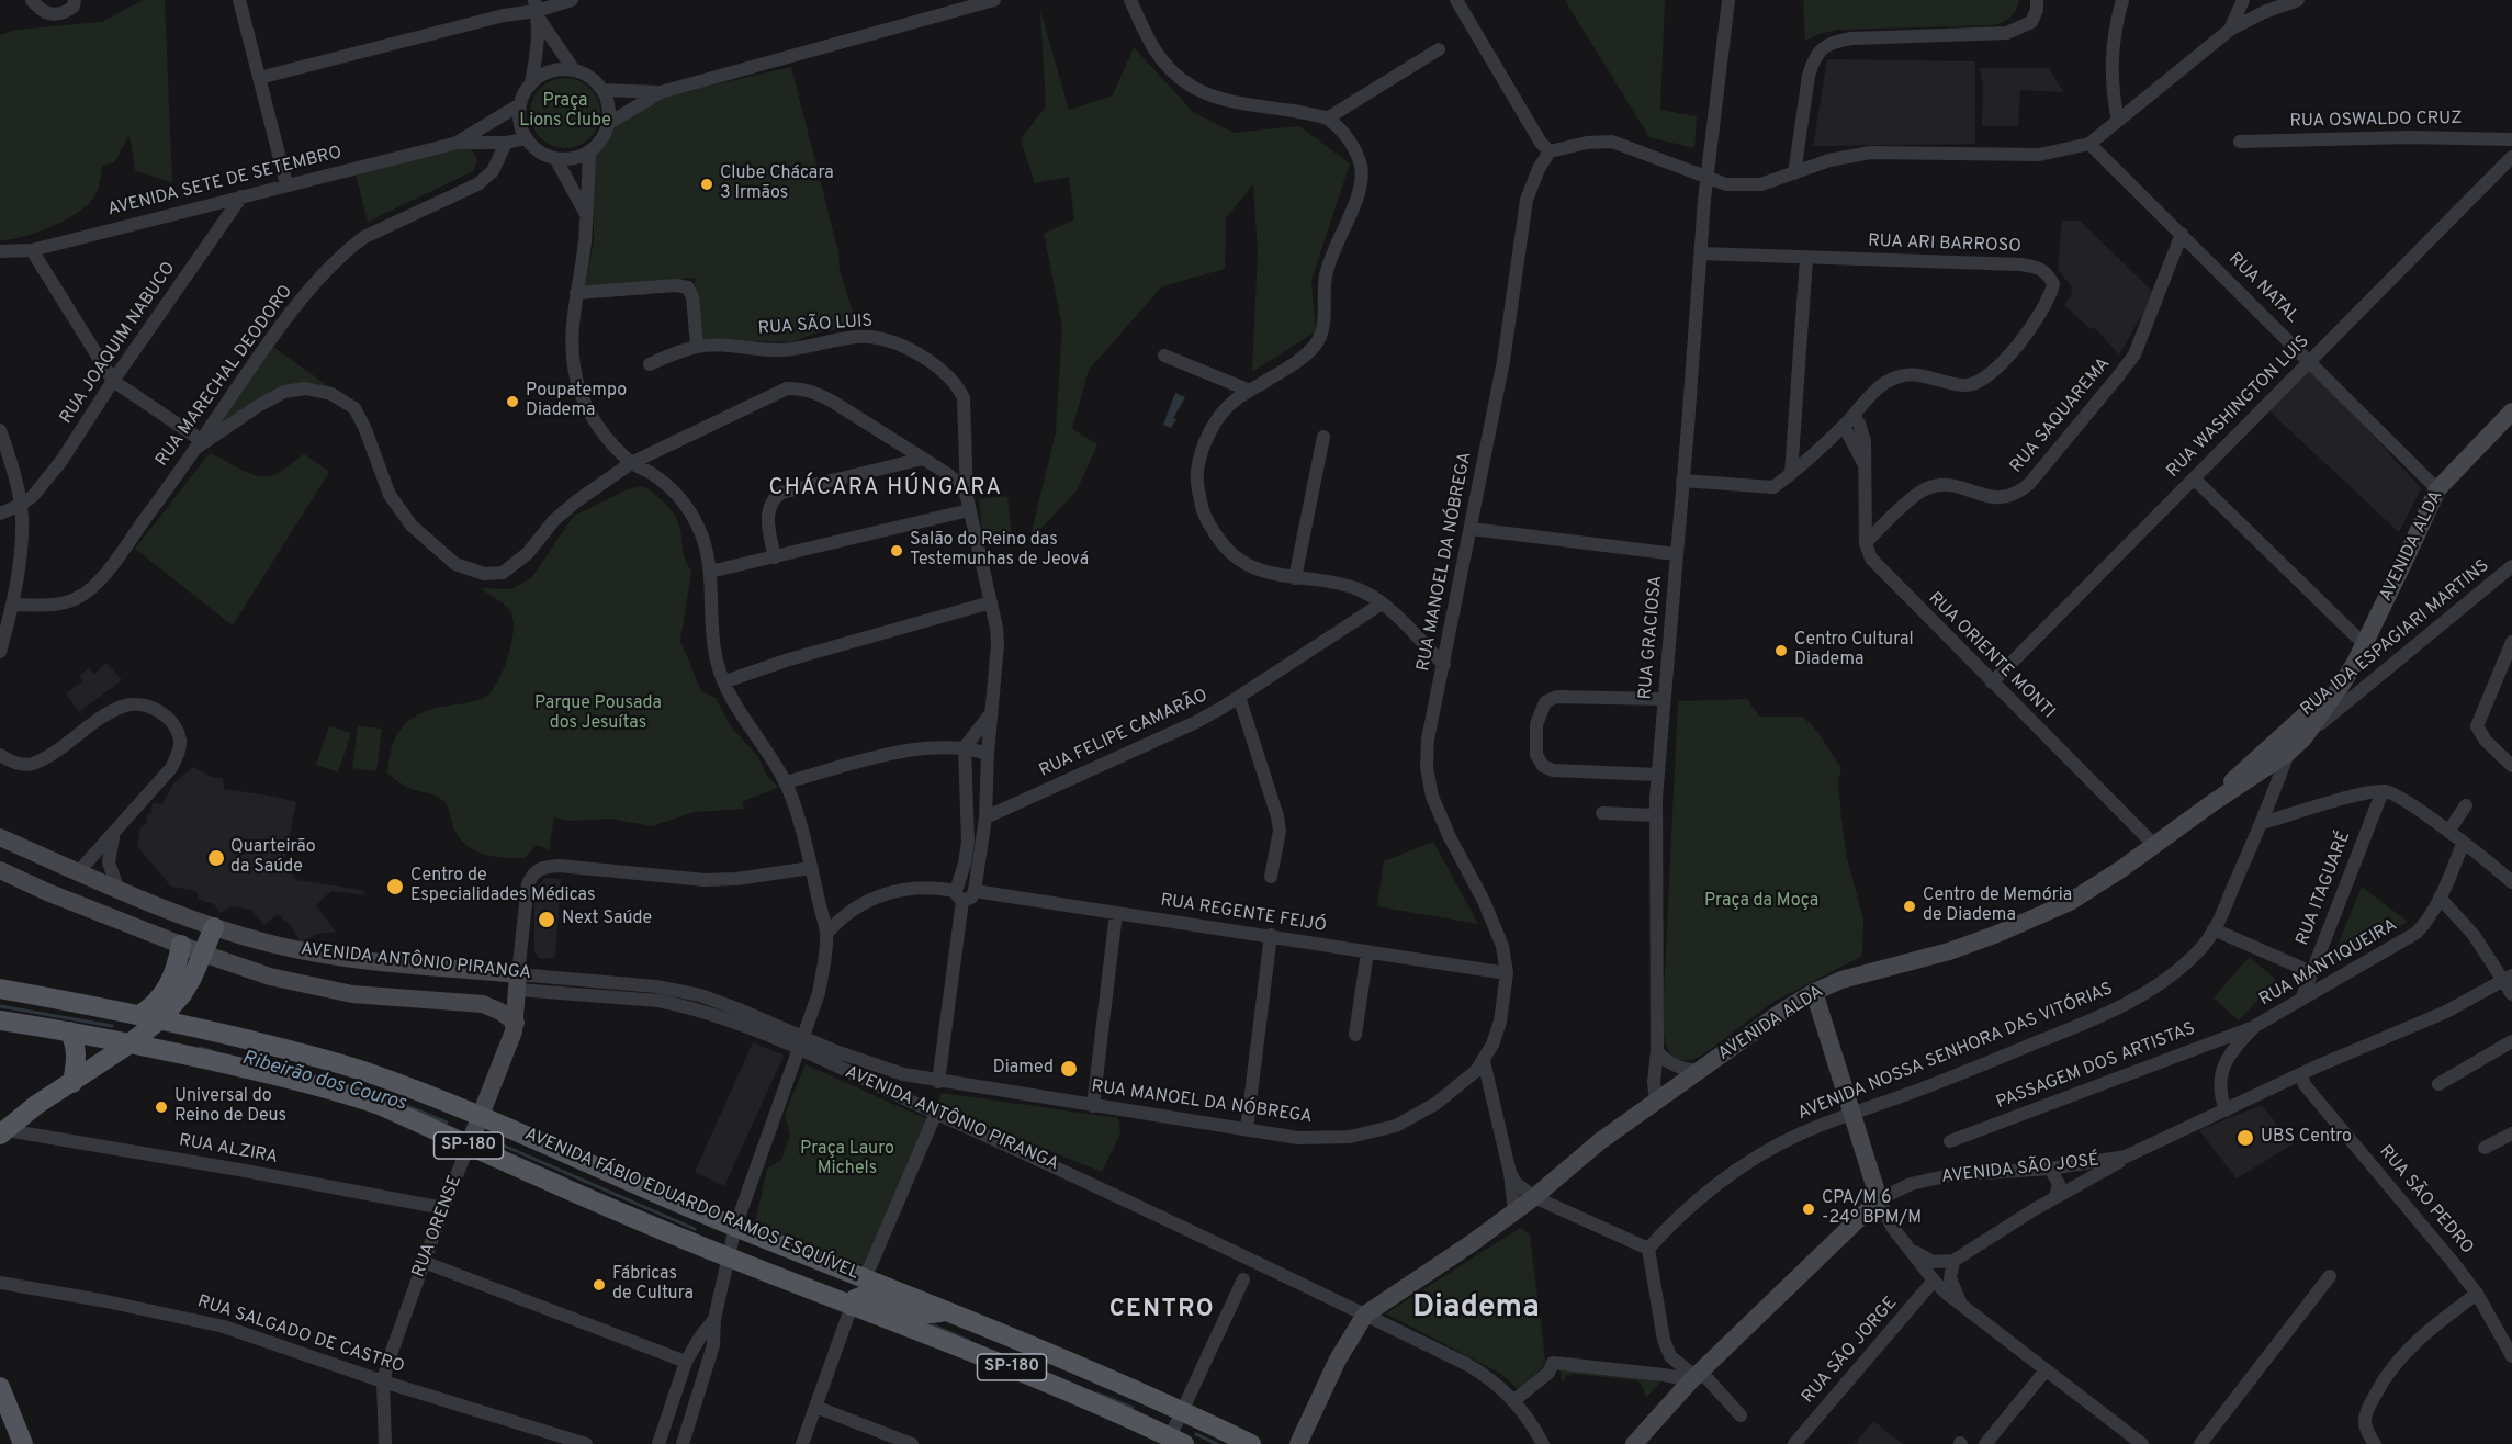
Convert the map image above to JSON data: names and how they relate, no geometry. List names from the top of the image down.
{
  "streets": {
    "main road": [
      "AVENIDA ALDA",
      "AVENIDA ANTÔNIO PIRANGA",
      "SP-180",
      "AVENIDA SÃO JOSÉ",
      "AVENIDA FÁBIO EDUARDO RAMOS ESQUÍVEL",
      "RUA ORENSE"
    ],
    "street": [
      "RUA OSWALDO CRUZ",
      "AVENIDA SETE DE SETEMBRO",
      "RUA ARI BARROSO",
      "RUA NATAL",
      "RUA SÃO LUIS",
      "RUA JOAQUIM NABUCO",
      "RUA MARECHAL DEODORO",
      "RUA WASHINGTON LUIS",
      "RUA SAQUAREMA",
      "RUA MANOEL DA NÓBREGA",
      "RUA GRACIOSA",
      "RUA IDA ESPAGIARI MARTINS",
      "RUA ORIENTE MONTI",
      "RUA FELIPE CAMARÃO",
      "RUA ITAGUARÉ",
      "RUA REGENTE FEIJÓ",
      "RUA MANTIQUEIRA",
      "AVENIDA NOSSA SENHORA DAS VITÓRIAS",
      "PASSAGEM DOS ARTISTAS",
      "RUA ALZIRA",
      "RUA SÃO PEDRO",
      "RUA SALGADO DE CASTRO",
      "RUA SÃO JORGE"
    ]
  },
  "crossings": [
    ["AVENIDA SETE DE SETEMBRO", "RUA JOAQUIM NABUCO"],
    ["AVENIDA SETE DE SETEMBRO", "RUA MARECHAL DEODORO"],
    ["RUA ARI BARROSO", "RUA GRACIOSA"],
    ["RUA ARI BARROSO", "RUA ORIENTE MONTI"],
    ["RUA NATAL", "RUA WASHINGTON LUIS"],
    ["RUA NATAL", "RUA SAQUAREMA"],
    ["RUA NATAL", "AVENIDA ALDA"],
    ["RUA SÃO LUIS", "RUA FELIPE CAMARÃO"],
    ["RUA WASHINGTON LUIS", "RUA ORIENTE MONTI"],
    ["RUA SAQUAREMA", "RUA ORIENTE MONTI"],
    ["AVENIDA ALDA", "RUA GRACIOSA"],
    ["AVENIDA ALDA", "RUA IDA ESPAGIARI MARTINS"],
    ["AVENIDA ALDA", "RUA ORIENTE MONTI"],
    ["AVENIDA ALDA", "AVENIDA ANTÔNIO PIRANGA"],
    ["AVENIDA ALDA", "AVENIDA NOSSA SENHORA DAS VITÓRIAS"],
    ["RUA MANOEL DA NÓBREGA", "RUA REGENTE FEIJÓ"],
    ["RUA MANOEL DA NÓBREGA", "AVENIDA ANTÔNIO PIRANGA"],
    ["RUA ITAGUARÉ", "RUA MANTIQUEIRA"],
    ["AVENIDA ANTÔNIO PIRANGA", "RUA ORENSE"],
    ["RUA MANTIQUEIRA", "PASSAGEM DOS ARTISTAS"],
    ["RUA MANTIQUEIRA", "AVENIDA SÃO JOSÉ"],
    ["RUA ALZIRA", "RUA ORENSE"],
    ["AVENIDA SÃO JOSÉ", "RUA SÃO PEDRO"],
    ["AVENIDA FÁBIO EDUARDO RAMOS ESQUÍVEL", "RUA ORENSE"],
    ["RUA ORENSE", "RUA SALGADO DE CASTRO"]
  ],
  "districts": ["CHÁCARA HÚNGARA", "Diadema", "CENTRO"],
  "water": ["Ribeirão dos Couros"],
  "parks": [
    "Praça Lions Clube",
    "Parque Pousada dos Jesuítas",
    "Praça da Moça",
    "Praça Lauro Michels"
  ],
  "places": [
    "Clube Chácara 3 Irmãos",
    "Poupatempo Diadema",
    "Salão do Reino das Testemunhas de Jeová",
    "Centro Cultural Diadema",
    "Quarteirão da Saúde",
    "Centro de Especialidades Médicas",
    "Centro de Memória de Diadema",
    "Next Saúde",
    "Diamed",
    "Universal do Reino de Deus",
    "UBS Centro",
    "CPA/M 6 -24º BPM/M",
    "Fábricas de Cultura"
  ]
}
